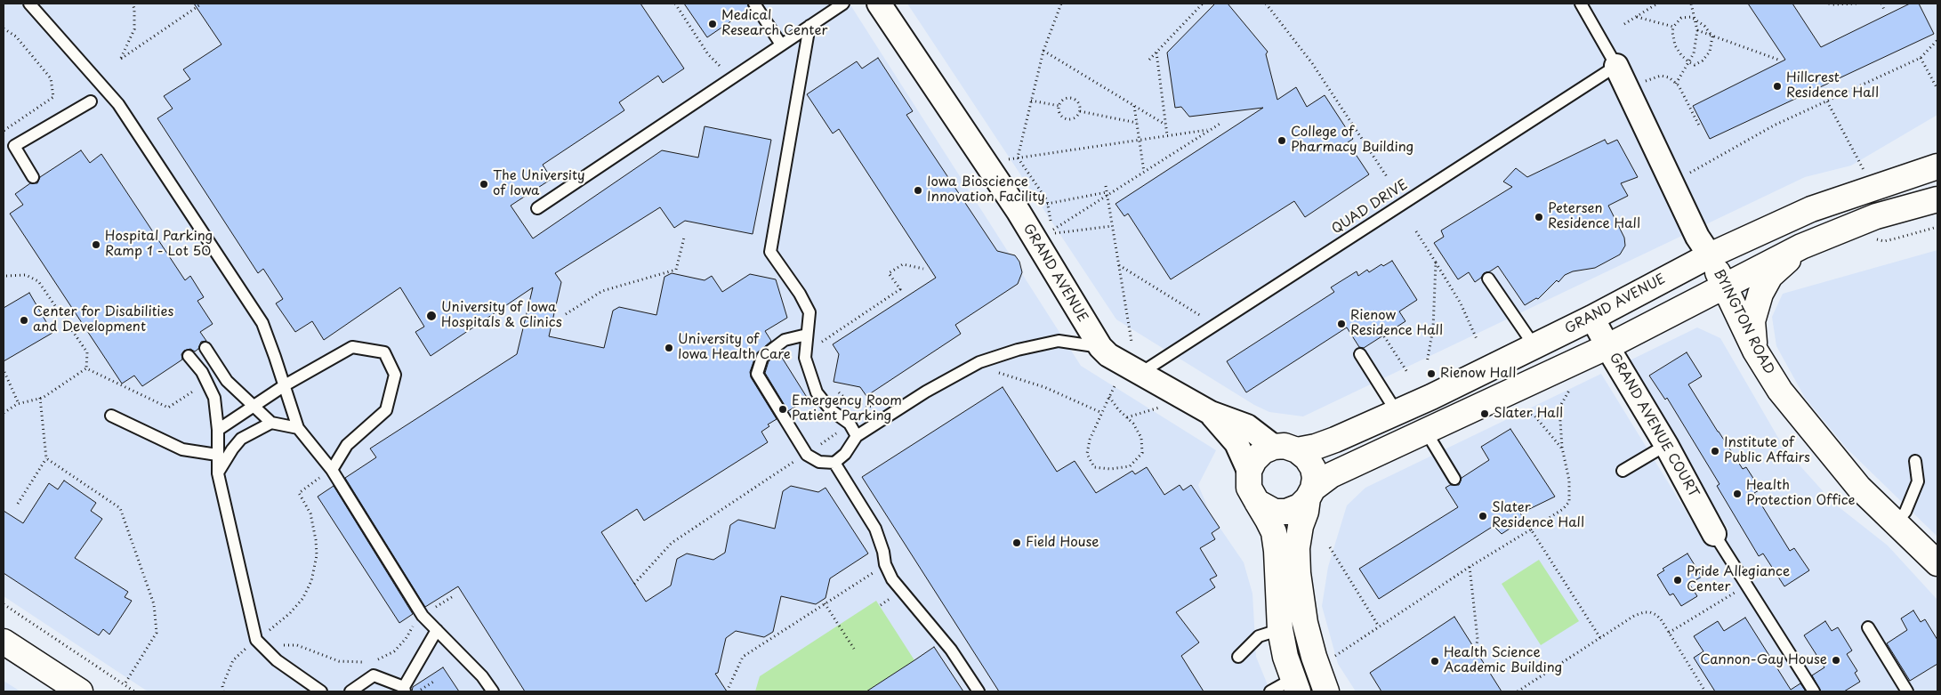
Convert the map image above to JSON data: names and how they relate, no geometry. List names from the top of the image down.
{
  "streets": {
    "main road": ["GRAND AVENUE", "BYINGTON ROAD"],
    "street": ["GRAND AVENUE COURT"],
    "lane": ["QUAD DRIVE"]
  },
  "crossings": [
    ["QUAD DRIVE", "GRAND AVENUE"],
    ["QUAD DRIVE", "BYINGTON ROAD"],
    ["GRAND AVENUE", "BYINGTON ROAD"],
    ["GRAND AVENUE", "GRAND AVENUE COURT"]
  ],
  "places": [
    "Medical Research Center",
    "Hillcrest Residence Hall",
    "College of Pharmacy Building",
    "The University of Iowa",
    "Iowa Bioscience Innovation Facility",
    "Petersen Residence Hall",
    "Hospital Parking Ramp 1 - Lot 50",
    "University of Iowa Hospitals & Clinics",
    "Center for Disabilities and Development",
    "Rienow Residence Hall",
    "University of Iowa Health Care",
    "Rienow Hall",
    "Emergency Room Patient Parking",
    "Slater Hall",
    "Institute of Public Affairs",
    "Health Protection Office",
    "Slater Residence Hall",
    "Field House",
    "Pride Allegiance Center",
    "Cannon-Gay House",
    "Health Science Academic Building"
  ]
}
